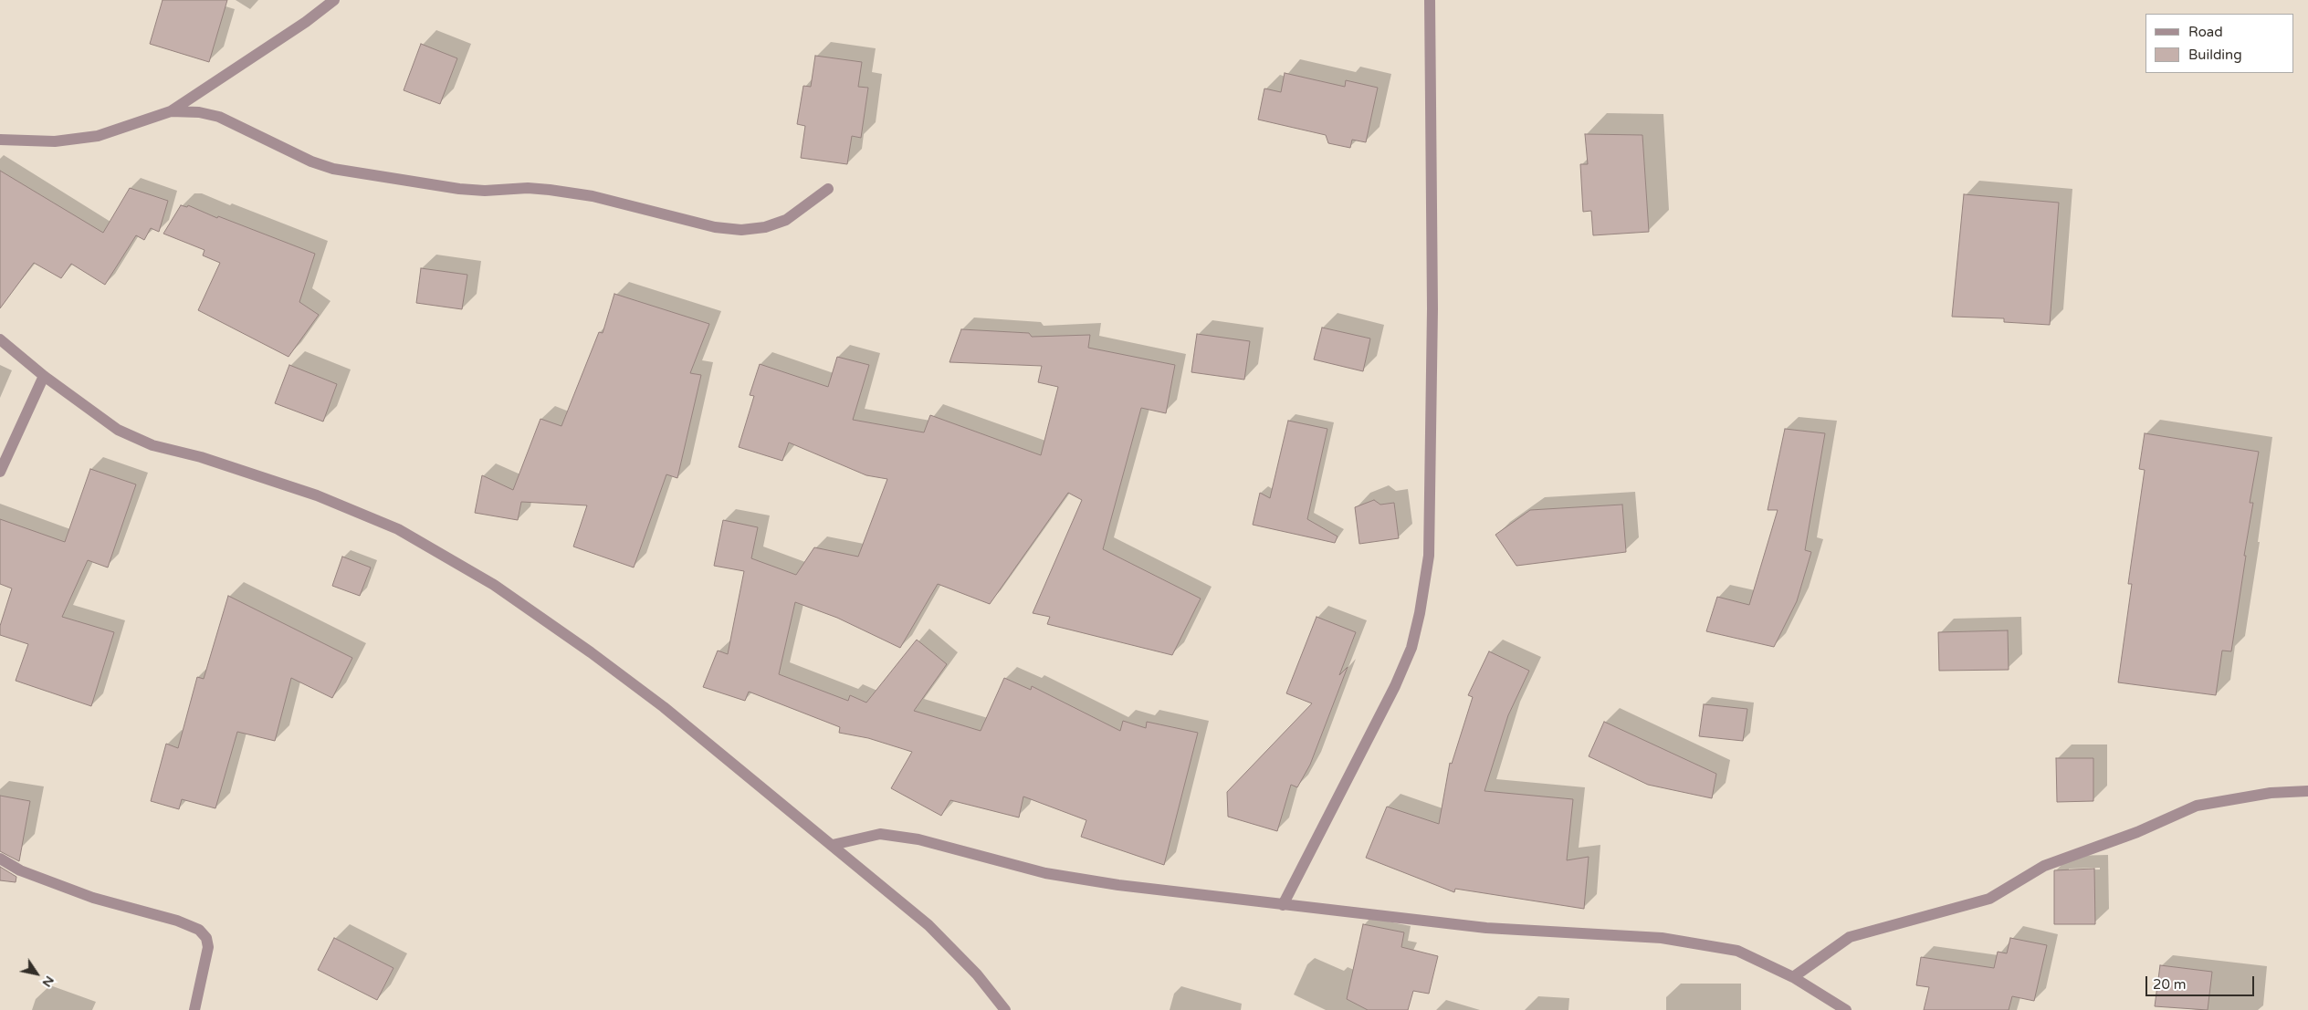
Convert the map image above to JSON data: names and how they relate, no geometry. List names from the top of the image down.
{
  "legend": ["Road", "Building"],
  "scale_bar": "20 m",
  "north": "bottom right"
}
